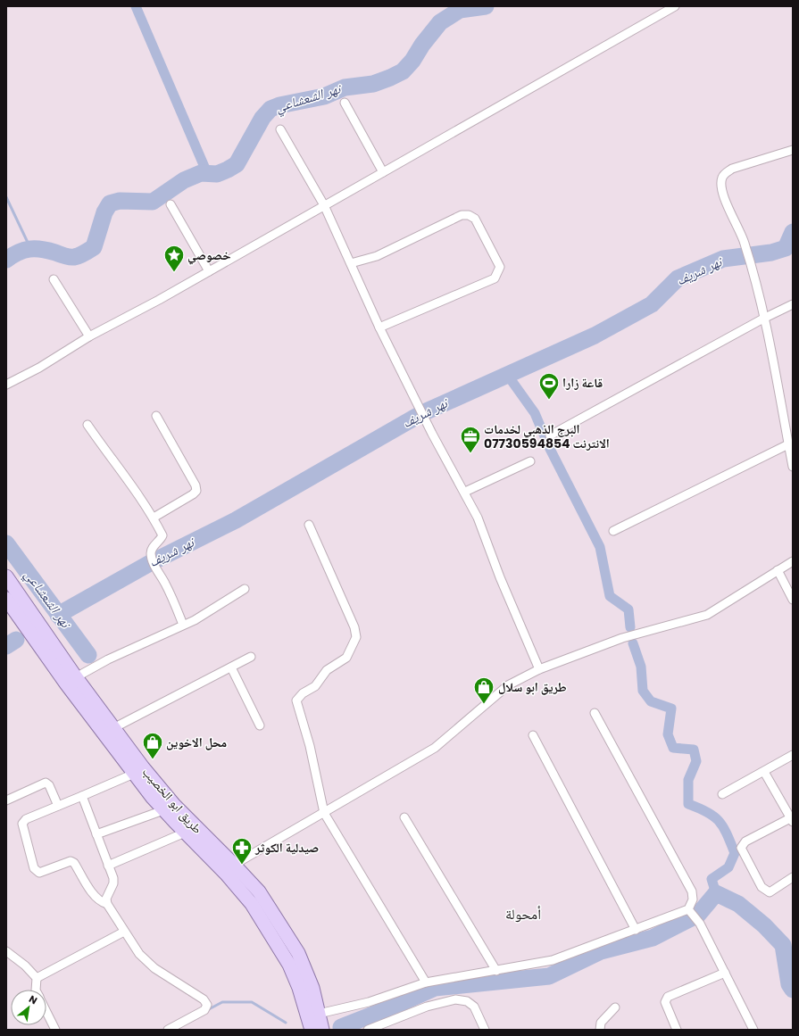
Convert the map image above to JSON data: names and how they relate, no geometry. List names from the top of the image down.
{
  "streets": {
    "main road": ["طريق ابو الخصيب"]
  },
  "districts": ["أمحولة"],
  "water": ["نهر الشعشاعي", "نهر شريف"],
  "places": {
    "place": ["خصوصي"],
    "sports": ["قاعة زارا"],
    "office": ["البرج الذهبي لخدمات الانترنت 07730594854"],
    "shop": ["طريق ابو سلال", "محل الاخوين"],
    "pharmacy": ["صيدلية الكوثر"]
  },
  "north": "top right"
}
